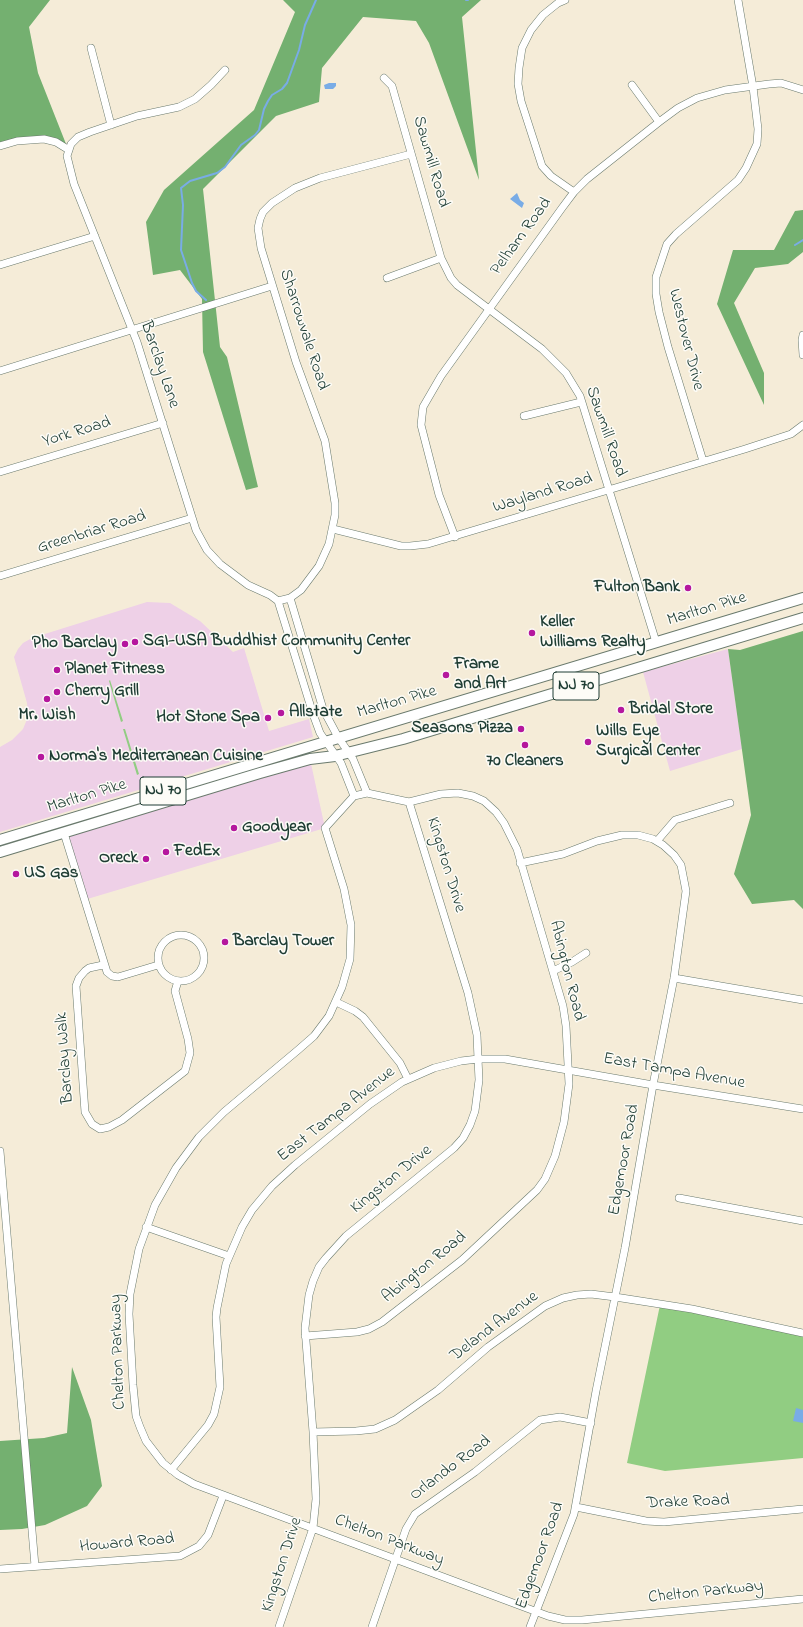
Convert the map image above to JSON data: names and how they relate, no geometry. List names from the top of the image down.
{
  "streets": {
    "highway": ["Marlton Pike", "NJ 70"],
    "street": [
      "Sawmill Road",
      "Pelham Road",
      "Sharrowvale Road",
      "Westover Drive",
      "Barclay Lane",
      "York Road",
      "Wayland Road",
      "Greenbriar Road",
      "Kingston Drive",
      "Abington Road",
      "Barclay Walk",
      "East Tampa Avenue",
      "Edgemoor Road",
      "Deland Avenue",
      "Chelton Parkway",
      "Orlando Road",
      "Drake Road",
      "Howard Road"
    ]
  },
  "crossings": [
    ["Sawmill Road", "Pelham Road"],
    ["Sawmill Road", "Sharrowvale Road"],
    ["Sawmill Road", "Wayland Road"],
    ["Sawmill Road", "Marlton Pike"],
    ["Pelham Road", "Westover Drive"],
    ["Pelham Road", "Wayland Road"],
    ["Sharrowvale Road", "Barclay Lane"],
    ["Sharrowvale Road", "Wayland Road"],
    ["Westover Drive", "Wayland Road"],
    ["Barclay Lane", "York Road"],
    ["Barclay Lane", "Greenbriar Road"],
    ["Kingston Drive", "Abington Road"],
    ["Kingston Drive", "East Tampa Avenue"],
    ["Kingston Drive", "Deland Avenue"],
    ["Kingston Drive", "Chelton Parkway"],
    ["Abington Road", "East Tampa Avenue"],
    ["Abington Road", "Edgemoor Road"],
    ["East Tampa Avenue", "Edgemoor Road"],
    ["East Tampa Avenue", "Chelton Parkway"],
    ["Edgemoor Road", "Deland Avenue"],
    ["Edgemoor Road", "Chelton Parkway"],
    ["Edgemoor Road", "Orlando Road"],
    ["Edgemoor Road", "Drake Road"],
    ["Chelton Parkway", "Orlando Road"],
    ["Chelton Parkway", "Howard Road"]
  ],
  "places": [
    "Fulton Bank",
    "Keller Williams Realty",
    "SGI-USA Buddhist Community Center",
    "Pho Barclay",
    "Planet Fitness",
    "Frame and Art",
    "Cherry Grill",
    "Mr. Wish",
    "Bridal Store",
    "Allstate",
    "Hot Stone Spa",
    "Seasons Pizza",
    "Wills Eye Surgical Center",
    "70 Cleaners",
    "Norma's Mediterranean Cuisine",
    "Goodyear",
    "FedEx",
    "Oreck",
    "US Gas",
    "Barclay Tower"
  ]
}
